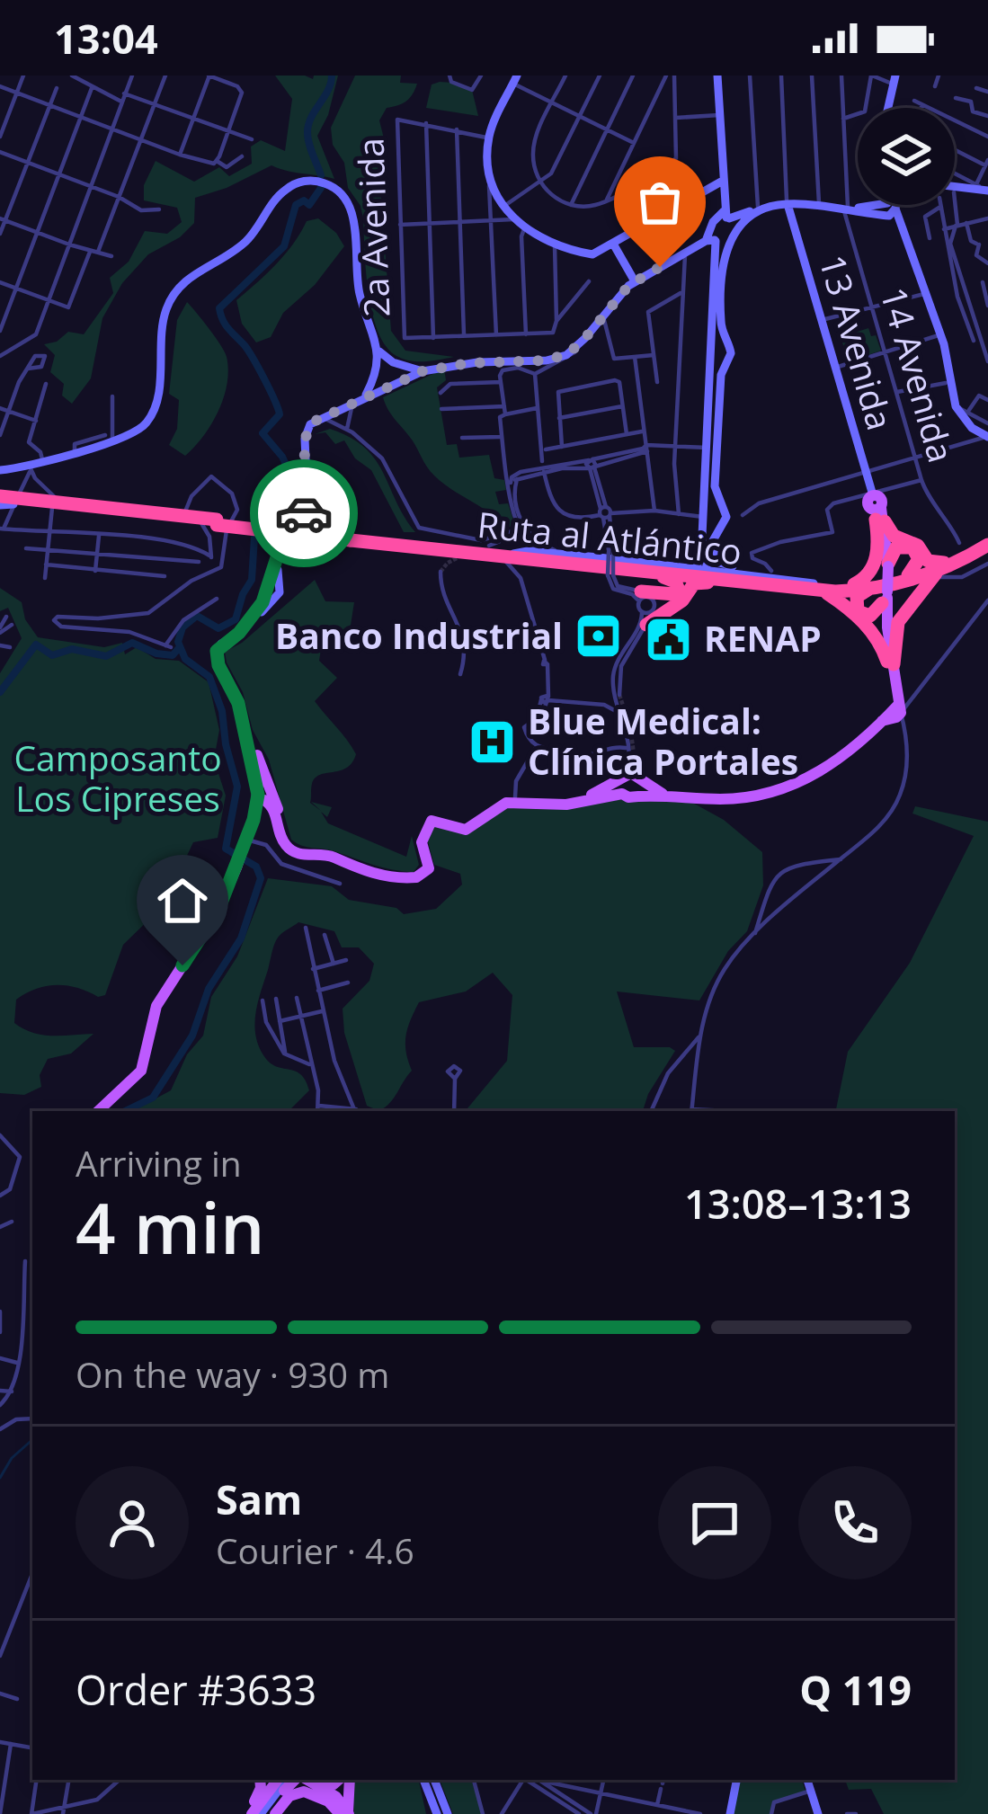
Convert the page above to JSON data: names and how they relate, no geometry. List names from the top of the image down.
{
  "streets": {
    "highway": ["Ruta al Atlántico"],
    "main road": ["13 Avenida"],
    "street": ["2a Avenida", "14 Avenida"]
  },
  "parks": ["Camposanto Los Cipreses"],
  "places": {
    "bank": ["Banco Industrial"],
    "public building": ["RENAP"],
    "hospital": ["Blue Medical: Clínica Portales"]
  },
  "page": {
    "status": "13:04",
    "heading": ["4 min", "Arriving in", "13:08–13:13"],
    "panel": [
      "Sam",
      "Courier · 4.6",
      "Order #3633",
      "Q 119"
    ],
    "bar": "On the way · 930 m"
  }
}
